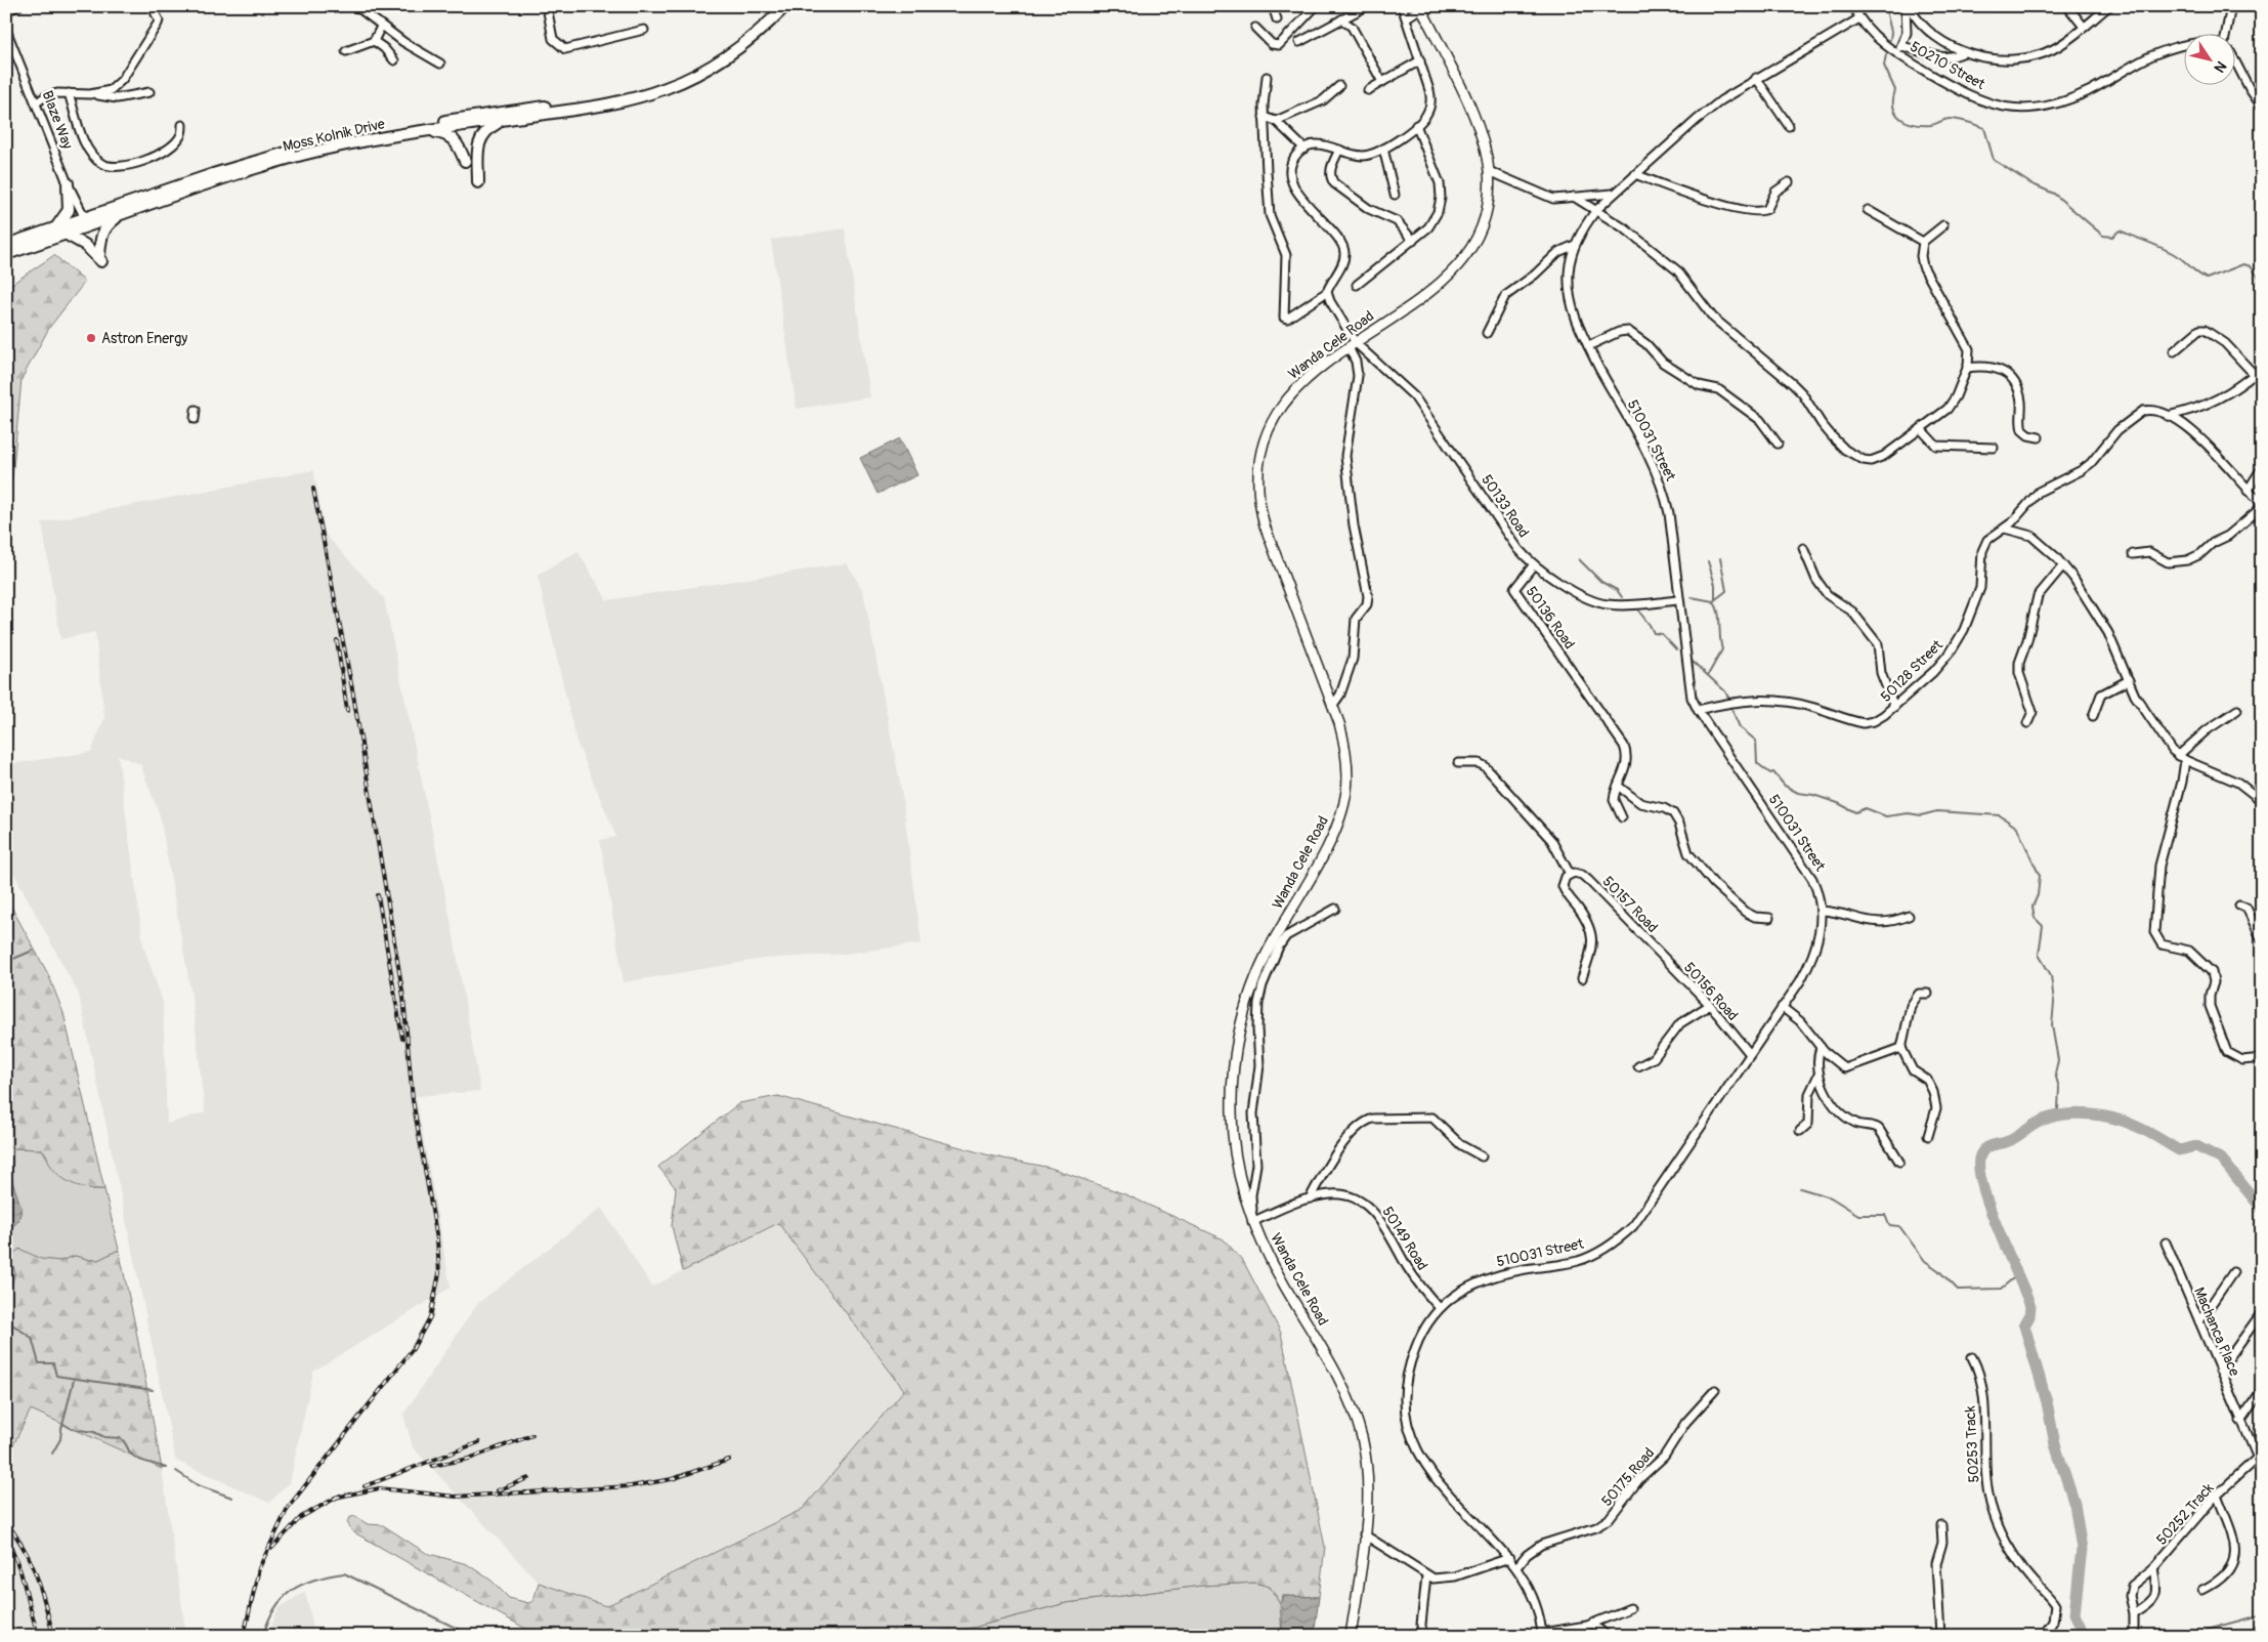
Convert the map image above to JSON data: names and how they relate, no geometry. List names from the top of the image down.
{
  "streets": {
    "main road": ["Moss Kolnik Drive"],
    "street": [
      "50210 Street",
      "Blaze Way",
      "Wanda Cele Road",
      "510031 Street",
      "50133 Road",
      "50136 Road",
      "50128 Street",
      "50157 Road",
      "50156 Road",
      "50149 Road",
      "Machanca Place",
      "50253 Track",
      "50175 Road",
      "50252 Track"
    ]
  },
  "crossings": [
    ["50210 Street", "510031 Street"],
    ["Blaze Way", "Moss Kolnik Drive"],
    ["Wanda Cele Road", "50133 Road"],
    ["Wanda Cele Road", "50149 Road"],
    ["510031 Street", "50133 Road"],
    ["510031 Street", "50128 Street"],
    ["510031 Street", "50156 Road"],
    ["510031 Street", "50149 Road"],
    ["510031 Street", "50175 Road"],
    ["50133 Road", "50136 Road"],
    ["50157 Road", "50156 Road"],
    ["Machanca Place", "50252 Track"]
  ],
  "places": ["Astron Energy"],
  "north": "bottom right"
}
